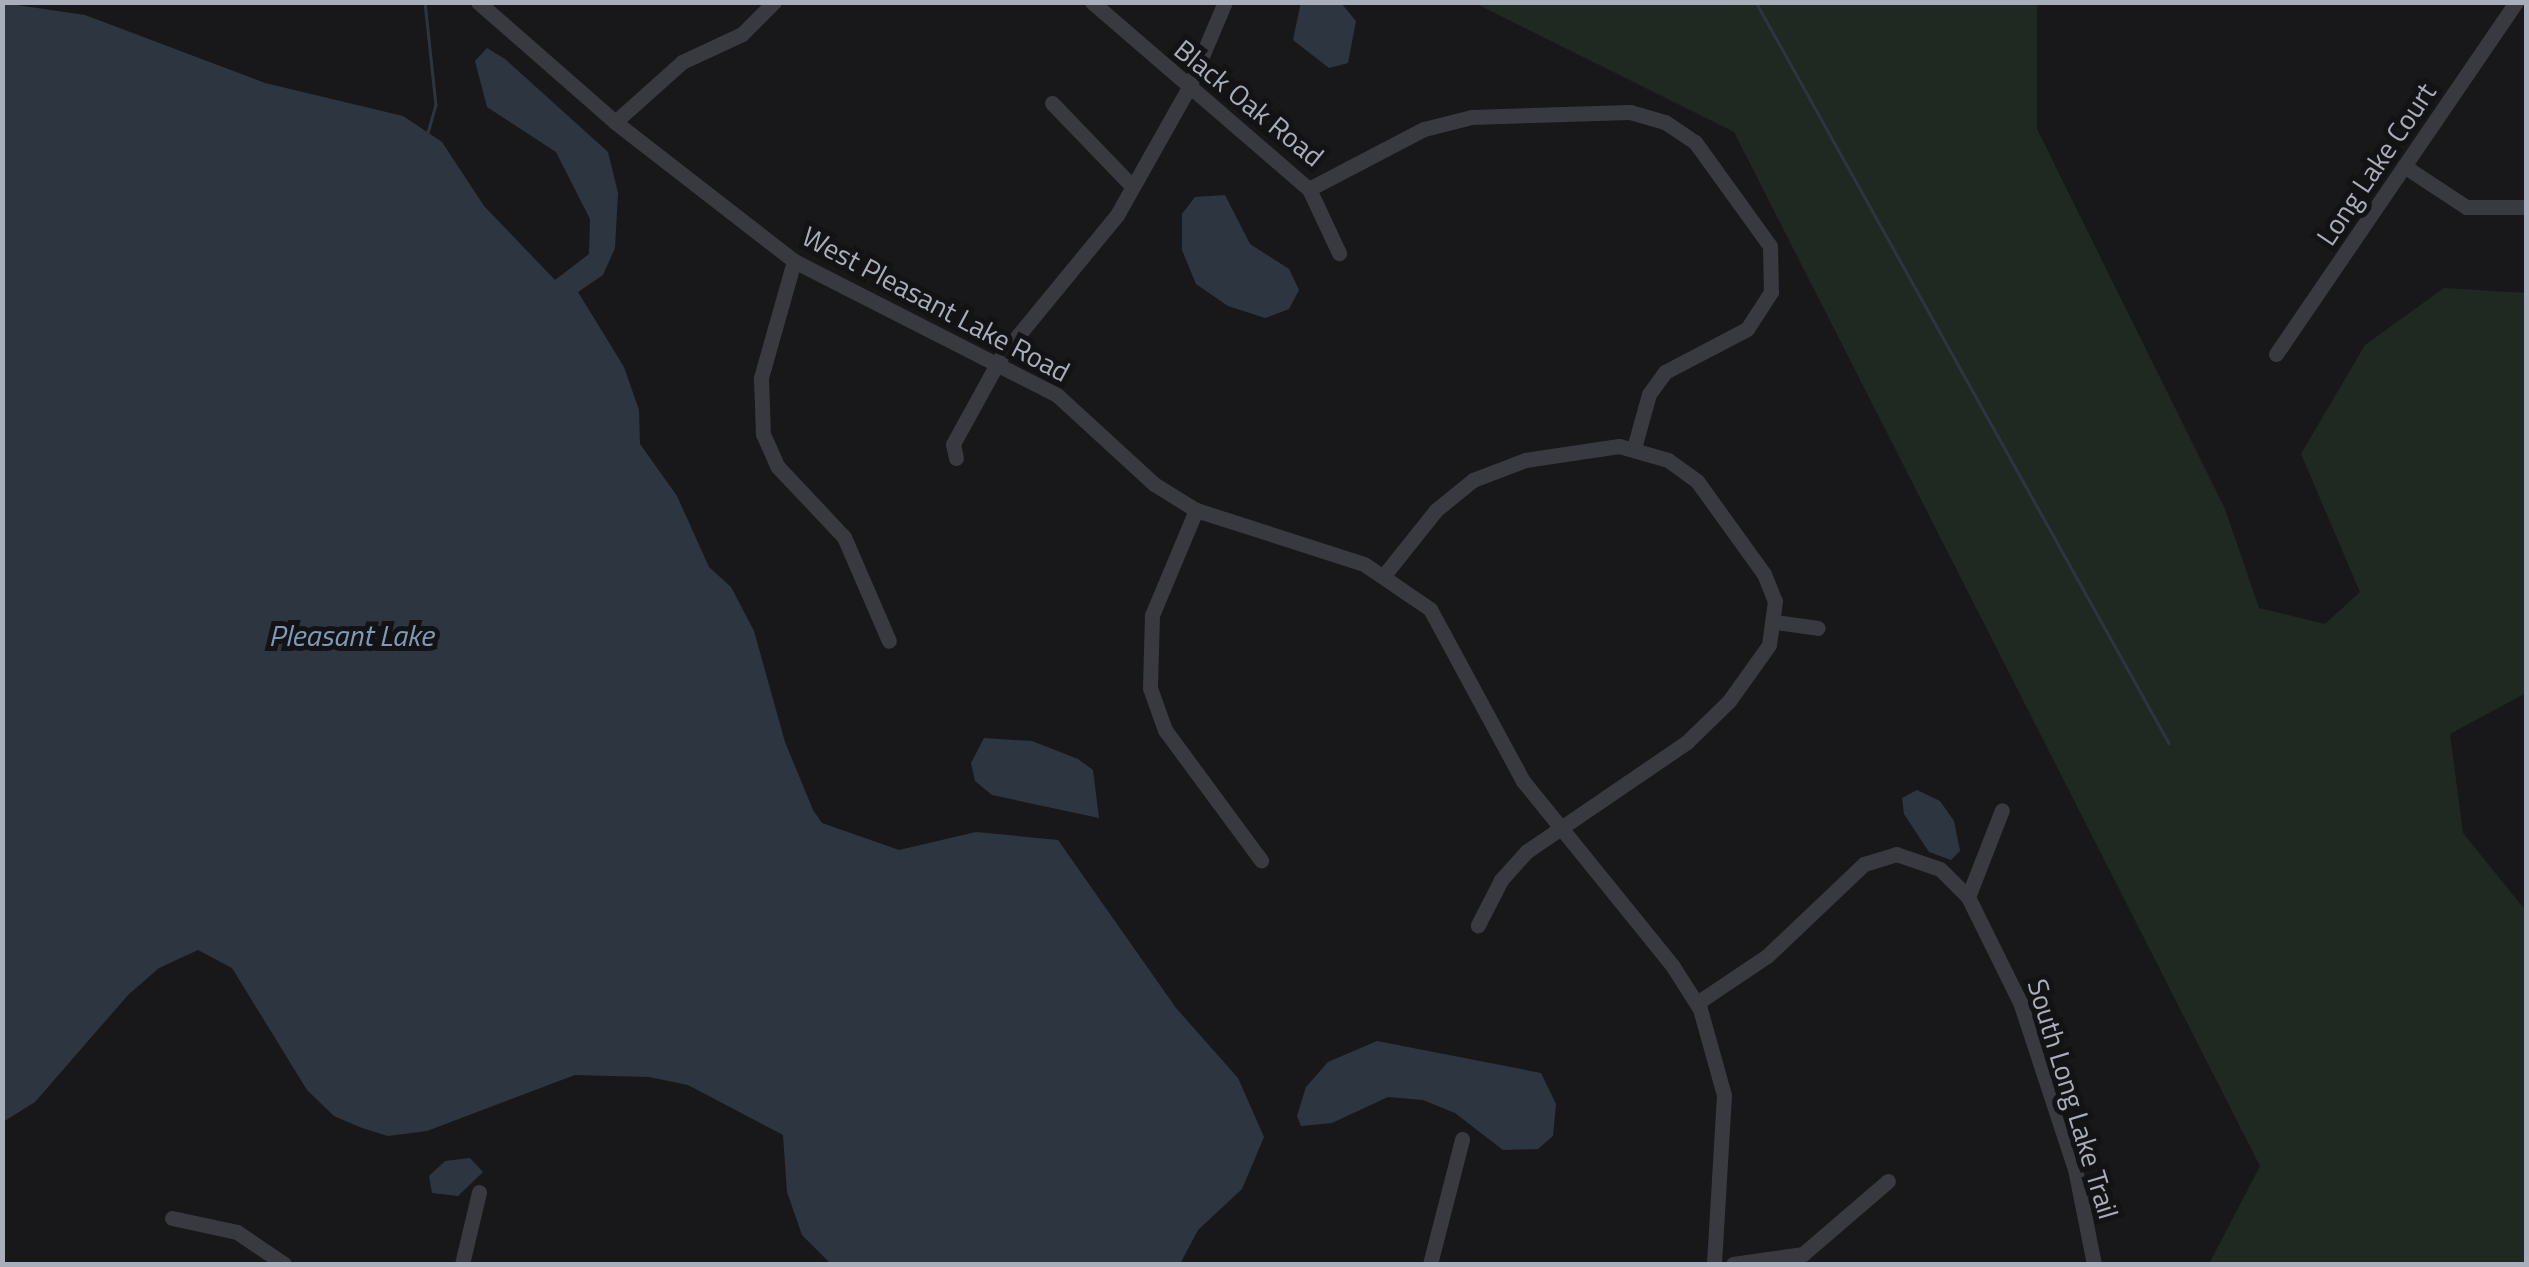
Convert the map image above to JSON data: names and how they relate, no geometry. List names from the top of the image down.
{
  "streets": {
    "street": [
      "Black Oak Road",
      "Long Lake Court",
      "West Pleasant Lake Road",
      "South Long Lake Trail"
    ]
  },
  "crossings": [
    ["West Pleasant Lake Road", "South Long Lake Trail"]
  ],
  "water": ["Pleasant Lake"]
}
